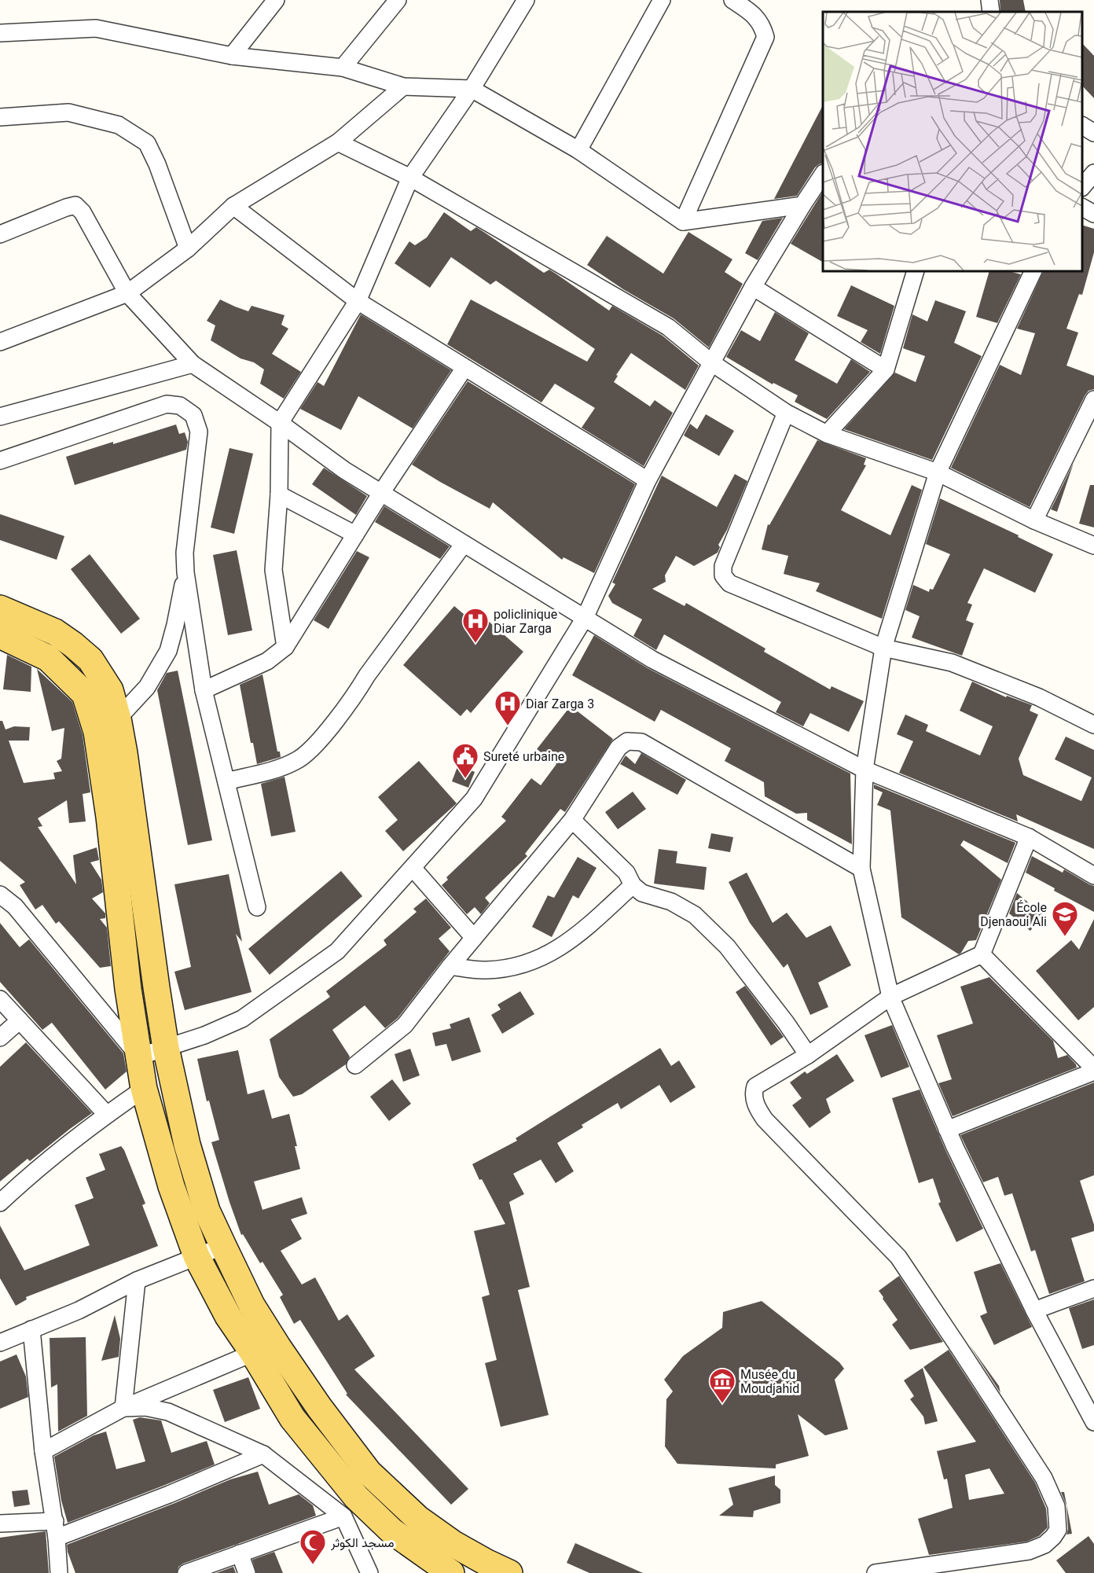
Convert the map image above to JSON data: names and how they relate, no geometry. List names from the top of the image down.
{
  "places": {
    "hospital": ["policlinique Diar Zarga", "Diar Zarga 3"],
    "public building": ["Sureté urbaine"],
    "school or university": ["École Djenaoui Ali"],
    "museum": ["Musée du Moudjahid"],
    "mosque": ["مسجد الكوثر"]
  }
}
